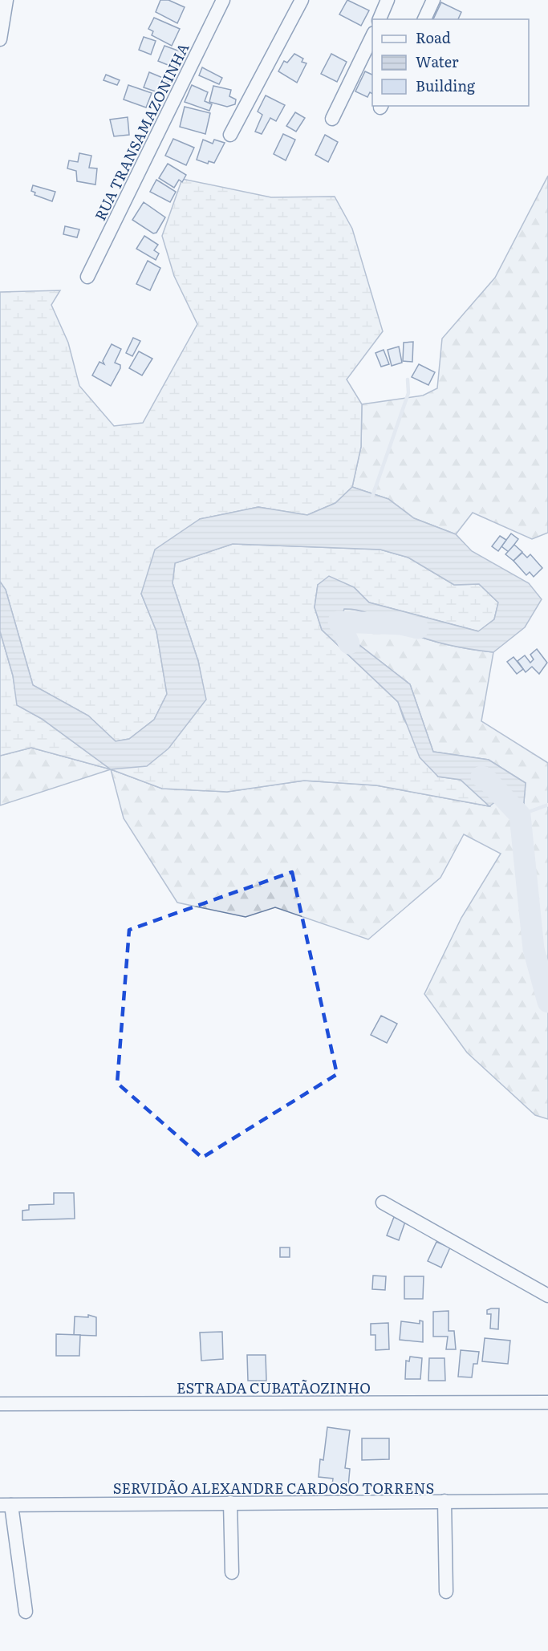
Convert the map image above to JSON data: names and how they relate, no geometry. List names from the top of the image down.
{
  "streets": {
    "street": ["RUA TRANSAMAZONINHA", "ESTRADA CUBATÃOZINHO", "SERVIDÃO ALEXANDRE CARDOSO TORRENS"]
  },
  "legend": ["Road", "Water", "Building"]
}
